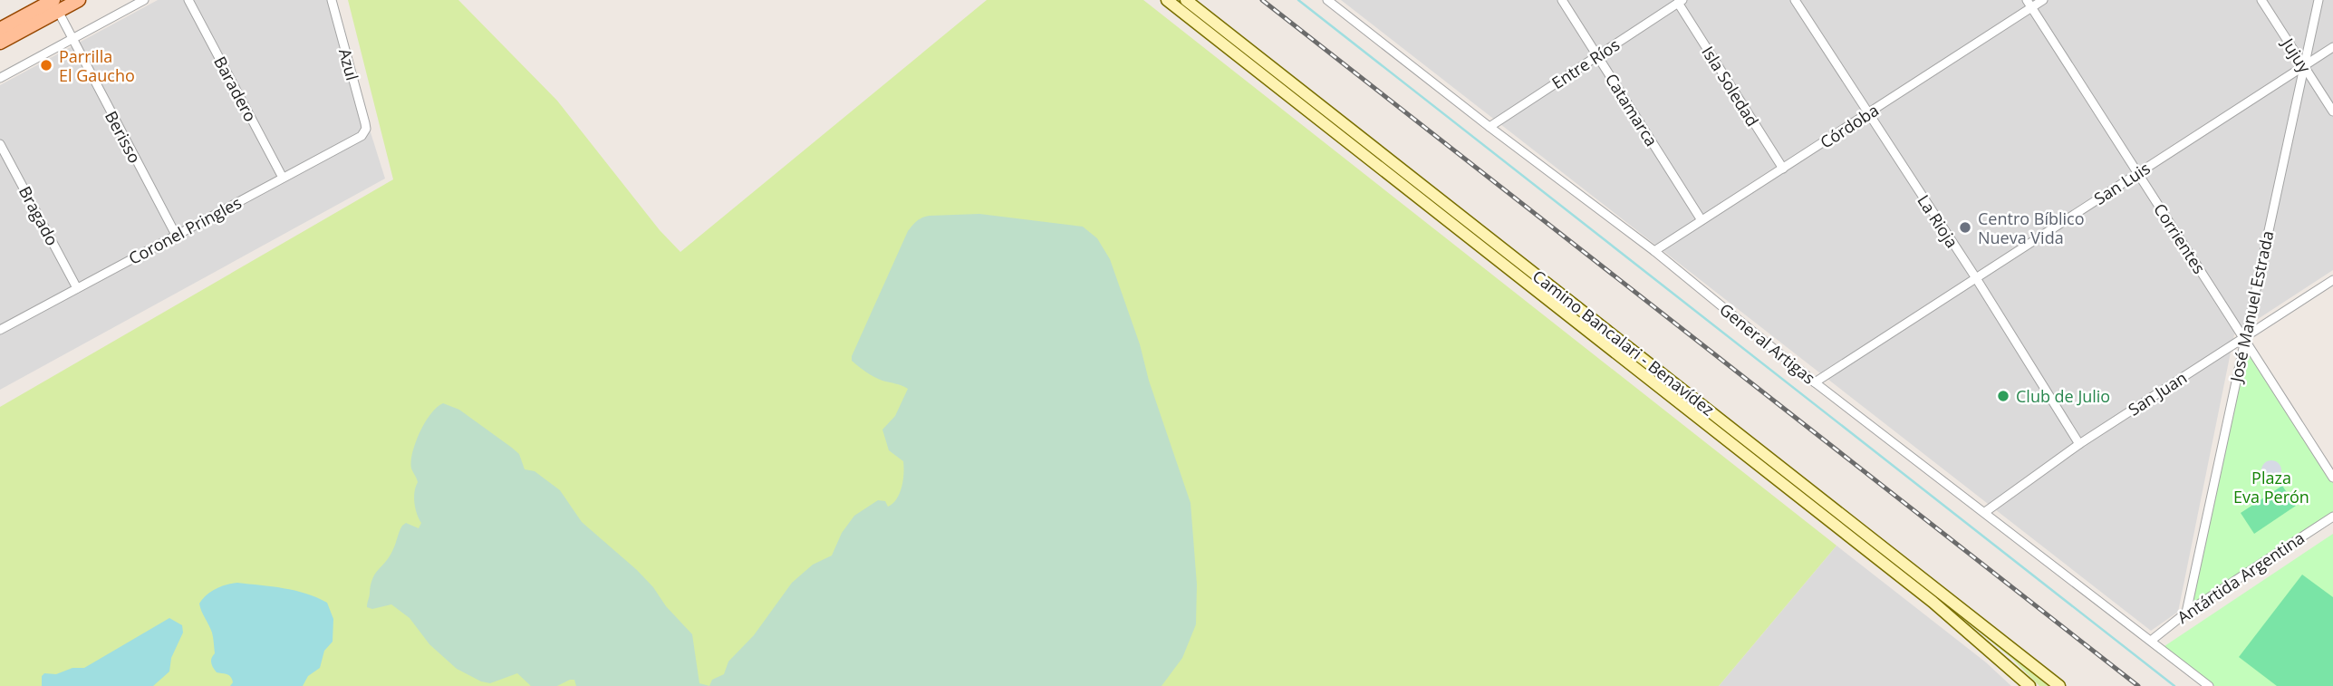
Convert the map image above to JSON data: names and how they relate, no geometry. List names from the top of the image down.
{
  "streets": {
    "main road": ["Camino Bancalari - Benavídez"],
    "street": [
      "Jujuy",
      "Entre Ríos",
      "Azul",
      "Isla Soledad",
      "Baradero",
      "Catamarca",
      "Córdoba",
      "Berisso",
      "San Luis",
      "Bragado",
      "La Rioja",
      "Coronel Pringles",
      "Corrientes",
      "José Manuel Estrada",
      "General Artigas",
      "San Juan",
      "Antártida Argentina"
    ]
  },
  "crossings": [
    ["Jujuy", "San Luis"],
    ["Jujuy", "José Manuel Estrada"],
    ["Entre Ríos", "Isla Soledad"],
    ["Entre Ríos", "Catamarca"],
    ["Entre Ríos", "General Artigas"],
    ["Azul", "Coronel Pringles"],
    ["Isla Soledad", "Córdoba"],
    ["Baradero", "Coronel Pringles"],
    ["Catamarca", "Córdoba"],
    ["Córdoba", "La Rioja"],
    ["Córdoba", "Corrientes"],
    ["Córdoba", "General Artigas"],
    ["Berisso", "Coronel Pringles"],
    ["San Luis", "La Rioja"],
    ["San Luis", "Corrientes"],
    ["San Luis", "José Manuel Estrada"],
    ["San Luis", "General Artigas"],
    ["Bragado", "Coronel Pringles"],
    ["La Rioja", "San Juan"],
    ["Corrientes", "José Manuel Estrada"],
    ["Corrientes", "San Juan"],
    ["José Manuel Estrada", "San Juan"],
    ["José Manuel Estrada", "Antártida Argentina"],
    ["General Artigas", "San Juan"],
    ["General Artigas", "Antártida Argentina"]
  ],
  "parks": ["Plaza Eva Perón"],
  "places": ["Parrilla El Gaucho", "Centro Bíblico Nueva Vida", "Club de Julio"]
}
